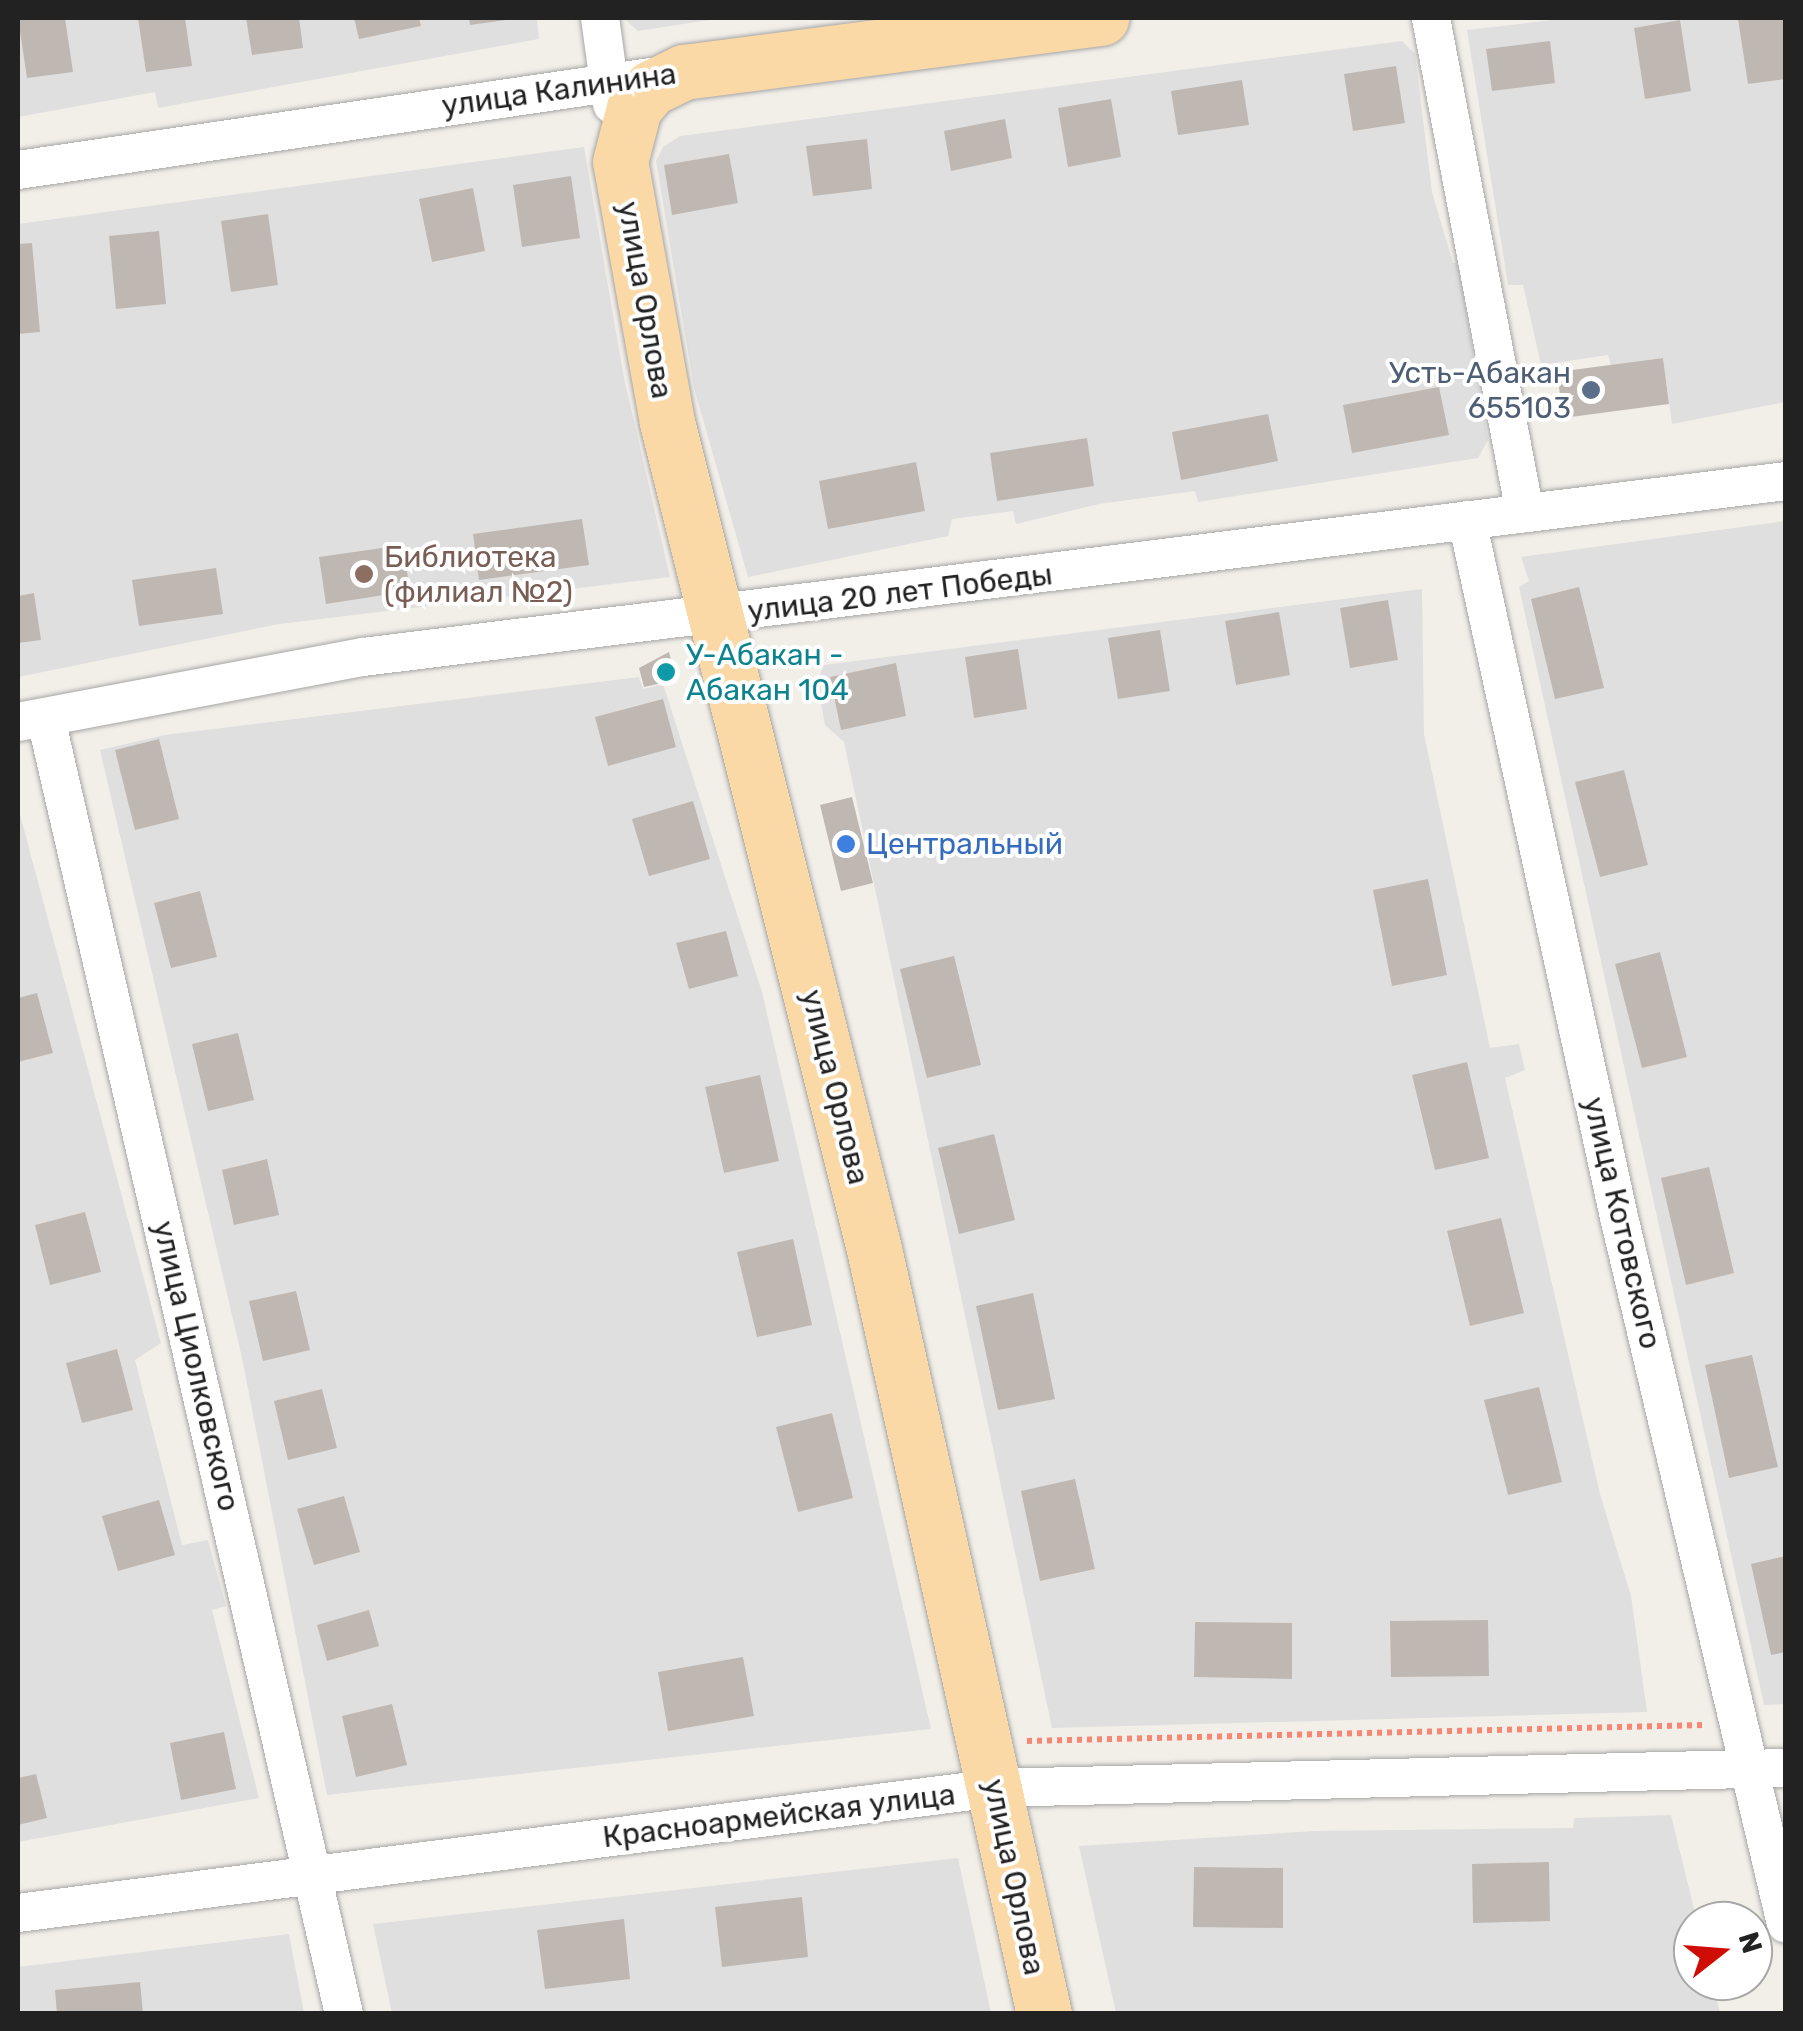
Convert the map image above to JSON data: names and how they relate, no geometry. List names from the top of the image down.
{
  "streets": {
    "main road": ["улица Калинина", "улица Орлова"],
    "street": [
      "улица 20 лет Победы",
      "улица Котовского",
      "улица Циолковского",
      "Красноармейская улица"
    ]
  },
  "crossings": [
    ["улица Орлова", "улица 20 лет Победы"],
    ["улица Орлова", "Красноармейская улица"],
    ["улица 20 лет Победы", "улица Котовского"],
    ["улица 20 лет Победы", "улица Циолковского"],
    ["улица Котовского", "Красноармейская улица"],
    ["улица Циолковского", "Красноармейская улица"]
  ],
  "places": [
    "Усть-Абакан 655103",
    "Библиотека (филиал №2)",
    "У-Абакан - Абакан 104",
    "Центральный"
  ],
  "north": "right"
}
